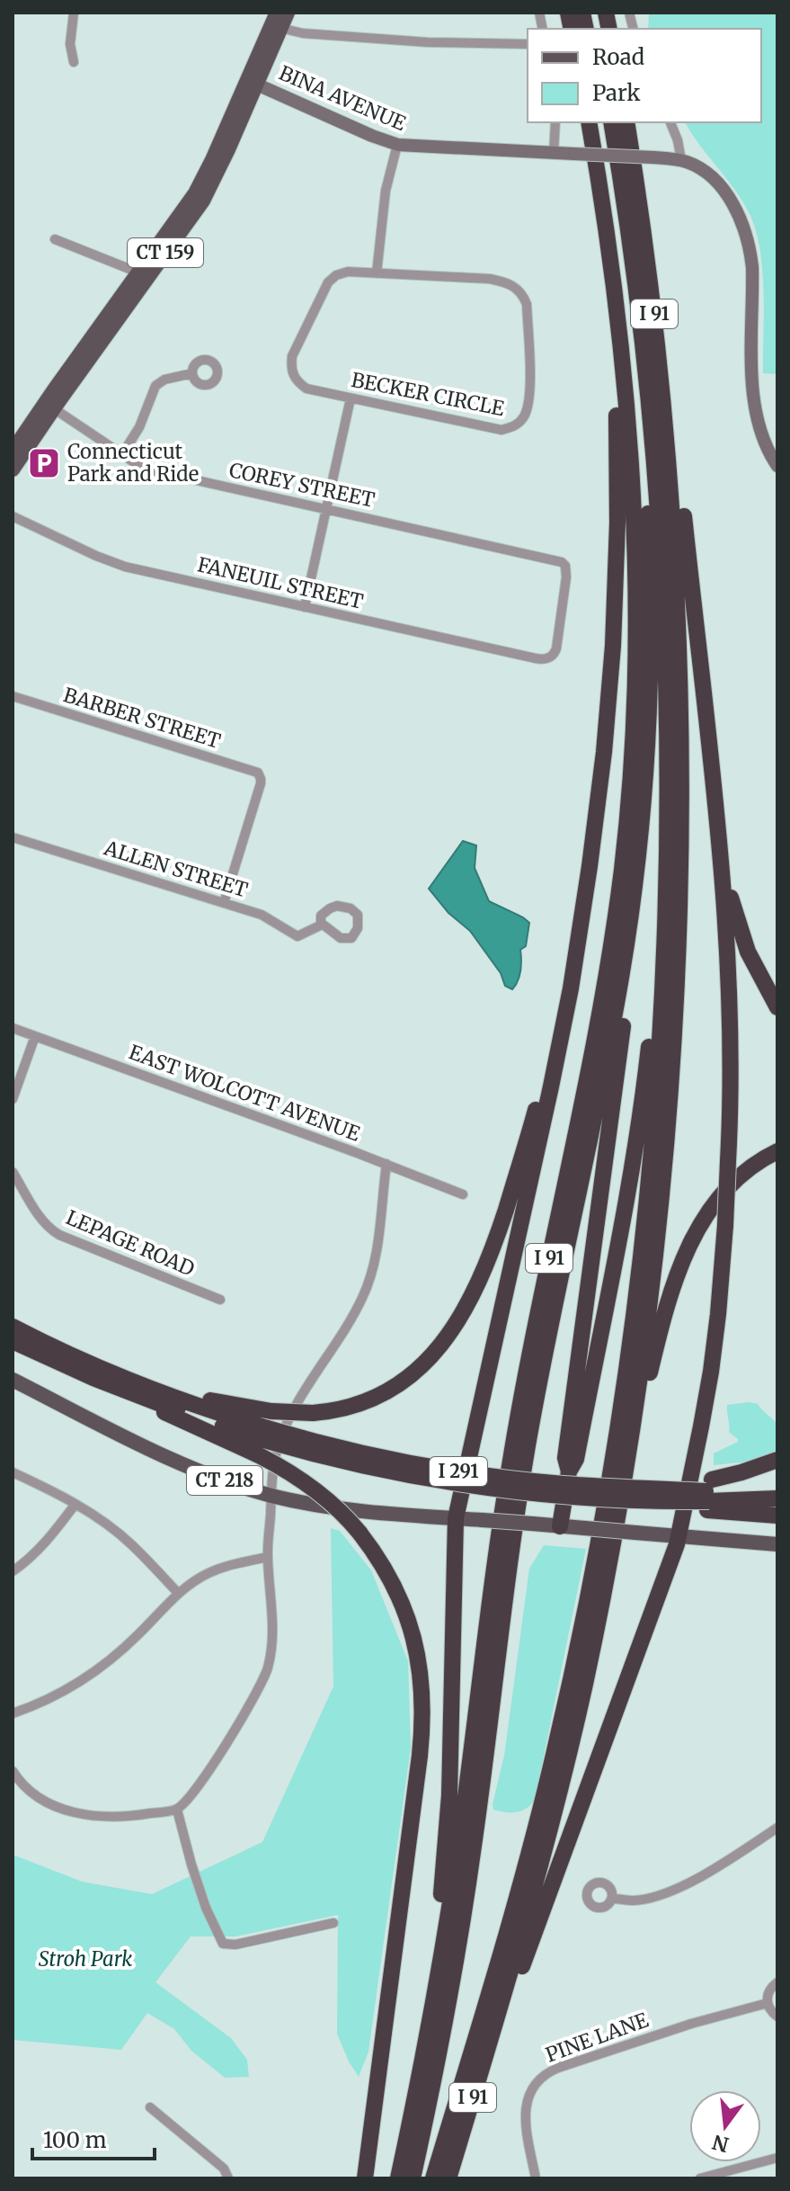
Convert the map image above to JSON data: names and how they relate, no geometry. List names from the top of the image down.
{
  "streets": {
    "highway": ["I 91", "I 291"],
    "main road": ["CT 159", "CT 218"],
    "street": [
      "BINA AVENUE",
      "BECKER CIRCLE",
      "COREY STREET",
      "FANEUIL STREET",
      "BARBER STREET",
      "ALLEN STREET",
      "EAST WOLCOTT AVENUE",
      "LEPAGE ROAD",
      "PINE LANE"
    ]
  },
  "crossings": [
    ["BINA AVENUE", "CT 159"],
    ["CT 159", "COREY STREET"],
    ["COREY STREET", "FANEUIL STREET"],
    ["BARBER STREET", "ALLEN STREET"]
  ],
  "parks": ["Stroh Park"],
  "places": {
    "parking": ["Connecticut Park and Ride"]
  },
  "legend": ["Road", "Park"],
  "scale_bar": "100 m",
  "north": "bottom"
}
